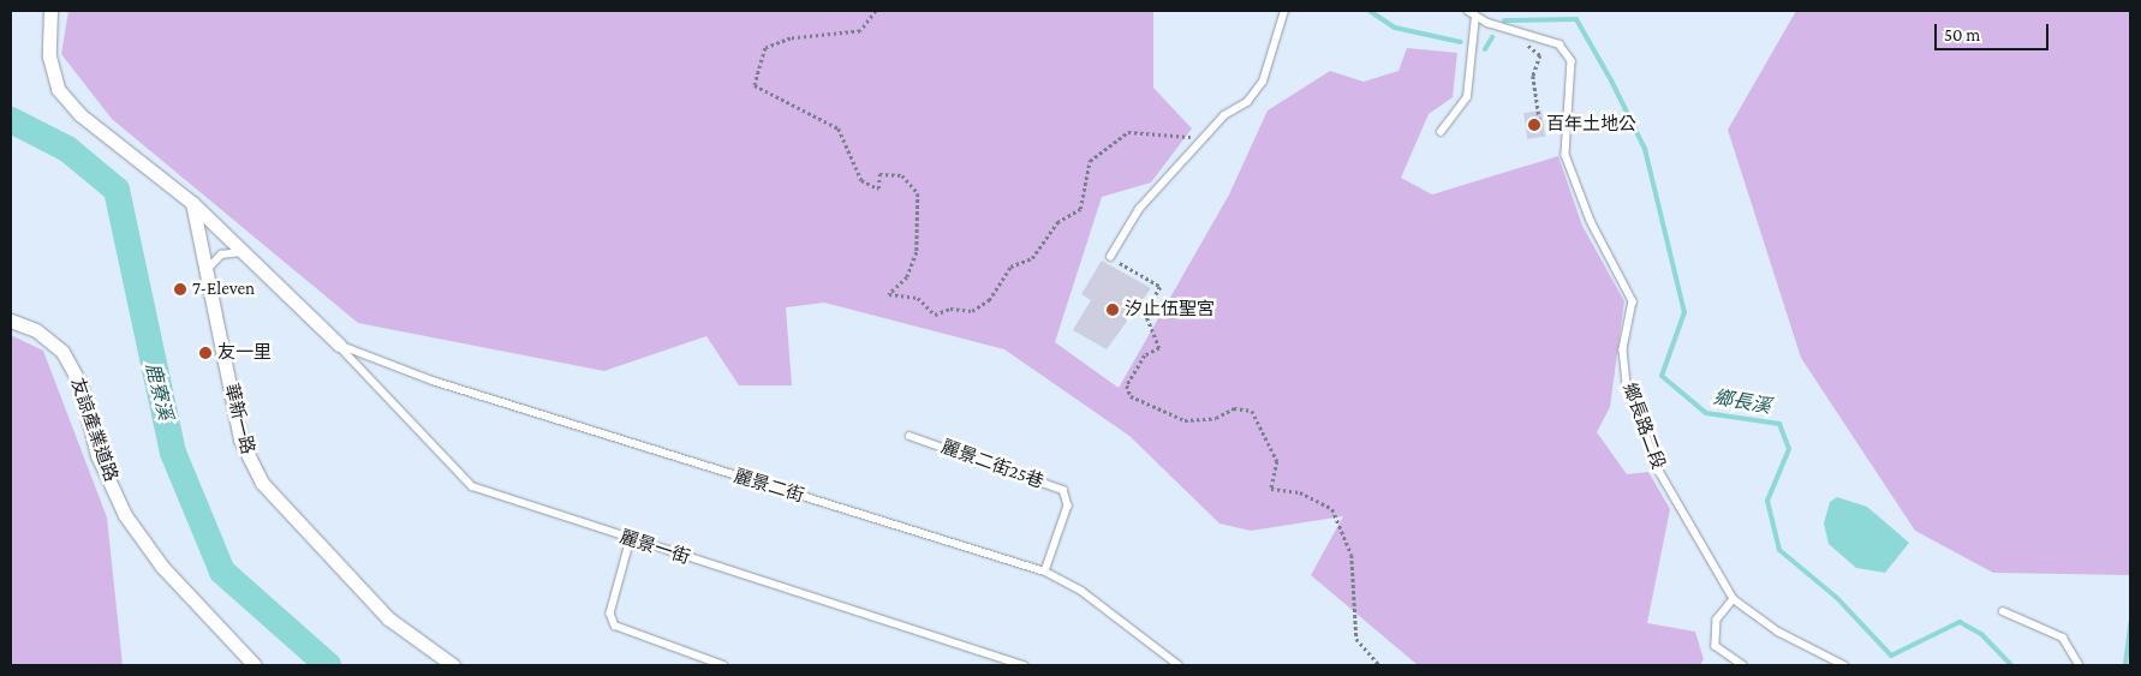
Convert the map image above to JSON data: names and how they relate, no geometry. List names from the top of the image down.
{
  "streets": {
    "street": ["華新一路", "友諒產業道路"],
    "lane": [
      "鄉長路二段",
      "麗景二街25巷",
      "麗景二街",
      "麗景一街"
    ]
  },
  "crossings": [
    ["麗景二街25巷", "麗景二街"],
    ["麗景二街", "麗景一街"]
  ],
  "water": ["鹿寮溪", "鄉長溪"],
  "places": [
    "百年土地公",
    "7-Eleven",
    "汐止伍聖宮",
    "友一里"
  ],
  "scale_bar": "50 m"
}
